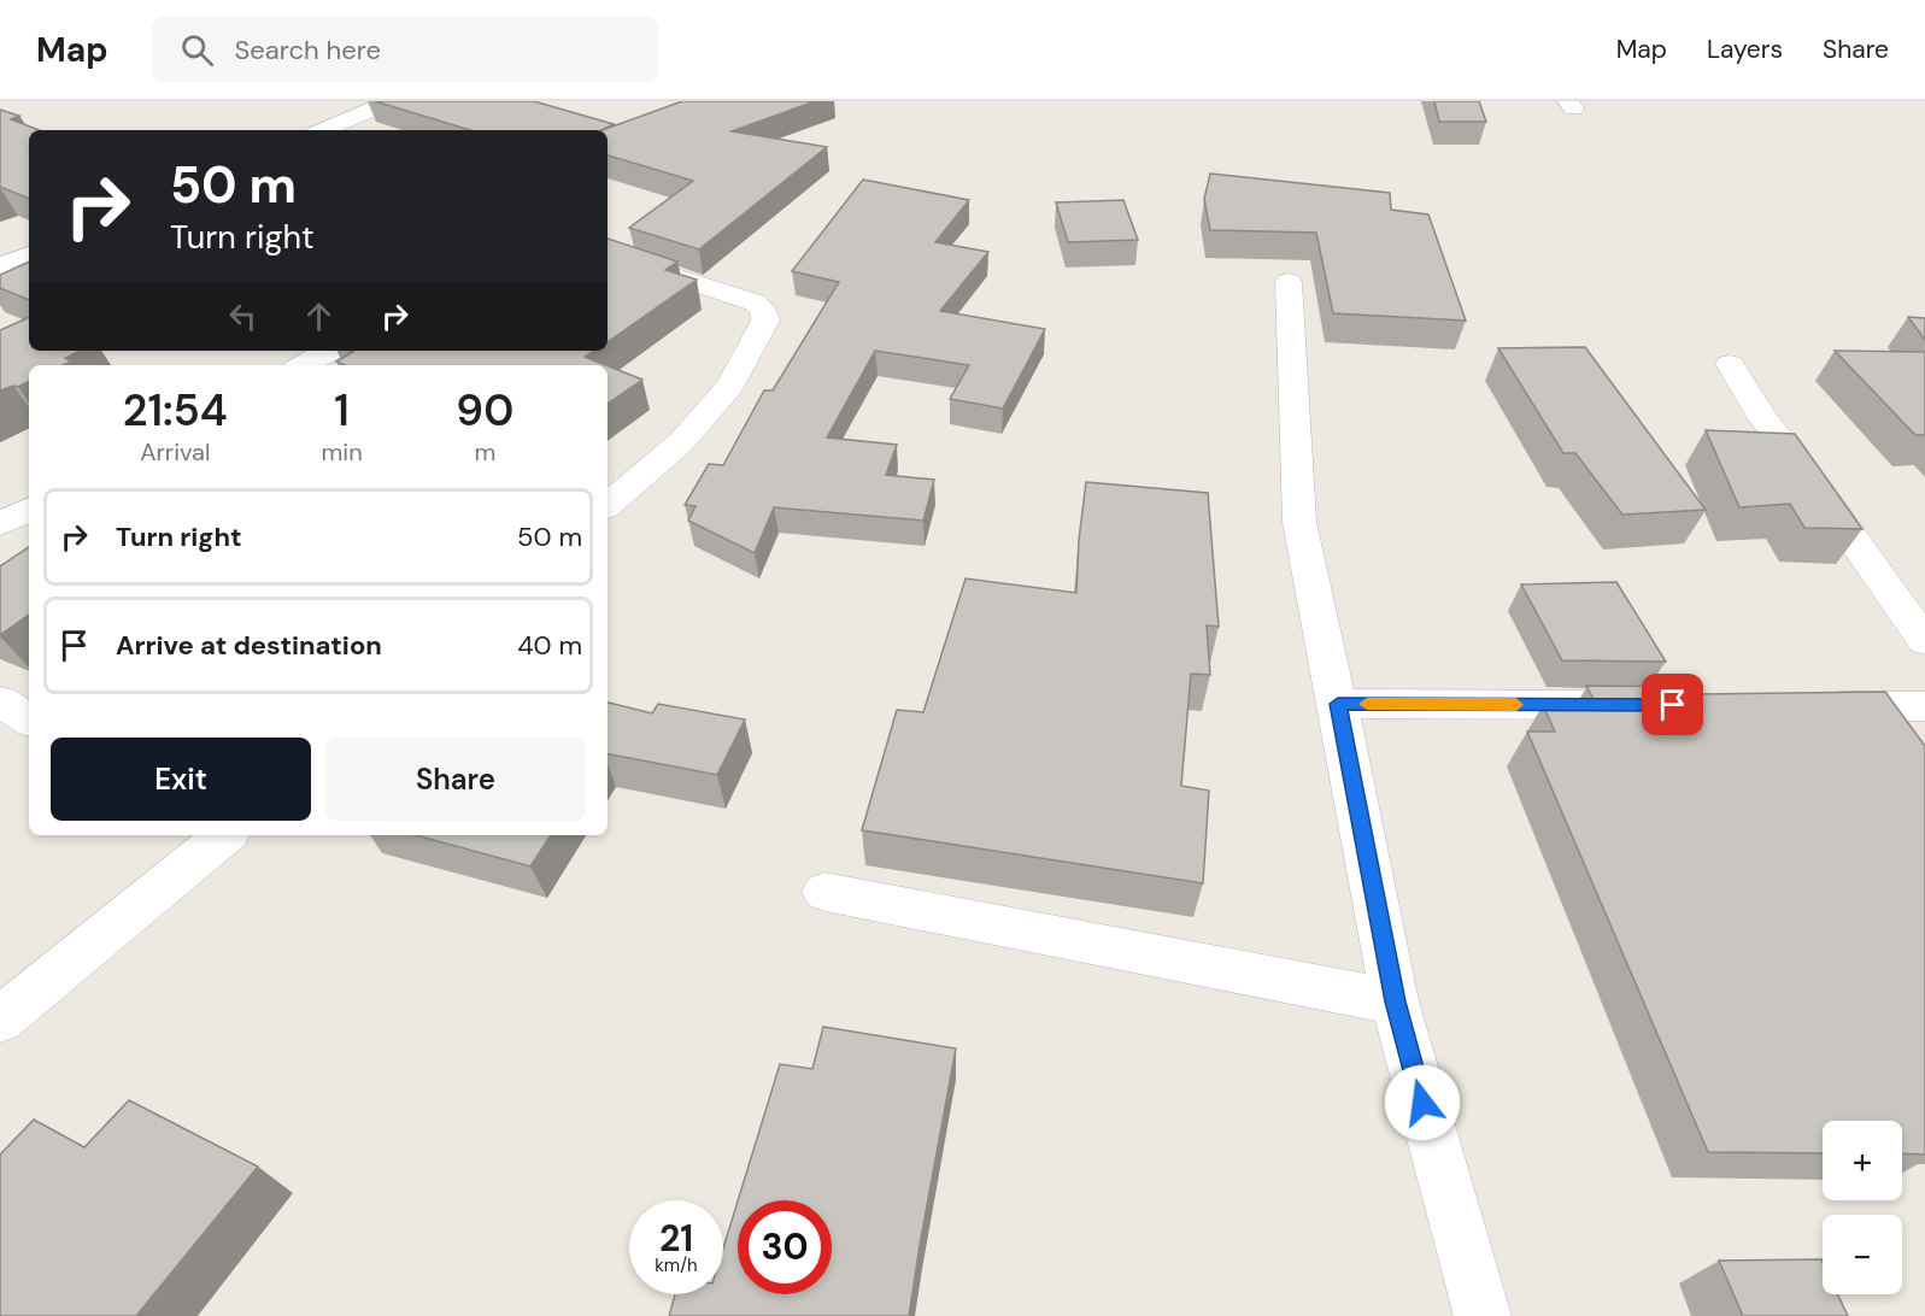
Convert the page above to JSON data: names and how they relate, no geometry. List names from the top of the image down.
{
  "page": {
    "header": "Map",
    "search": "Search here",
    "nav": ["Map", "Layers", "Share"],
    "turn": ["50 m", "Turn right"],
    "eta": [
      "21:54",
      "Arrival",
      "1",
      "min",
      "90",
      "m"
    ],
    "list": [
      {
        "name": "Turn right",
        "value": "50 m"
      },
      {
        "name": "Arrive at destination",
        "value": "40 m"
      }
    ],
    "buttons": ["Exit", "Share"],
    "map_buttons": ["+", "−"],
    "speed": "21 km/h",
    "limit": "30"
  }
}
